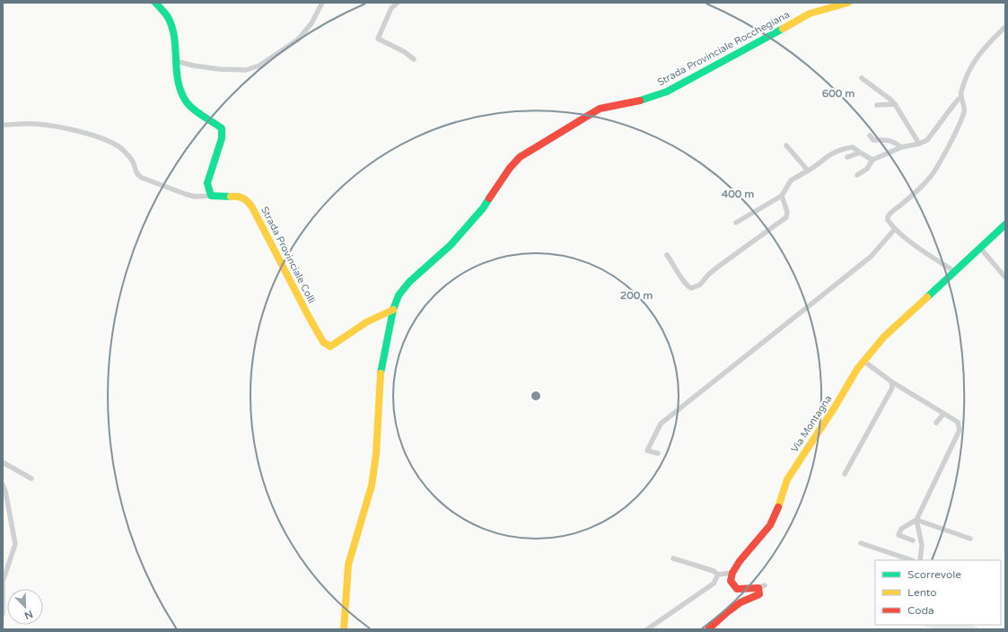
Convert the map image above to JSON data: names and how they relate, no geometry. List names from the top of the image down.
{
  "streets": {
    "street": ["Strada Provinciale Rocchegiana", "Strada Provinciale Colli", "Via Montagna"]
  },
  "crossings": [
    ["Strada Provinciale Rocchegiana", "Strada Provinciale Colli"]
  ],
  "legend": ["Scorrevole", "Lento", "Coda"],
  "north": "bottom right",
  "rings": ["600 m", "400 m", "200 m"]
}
